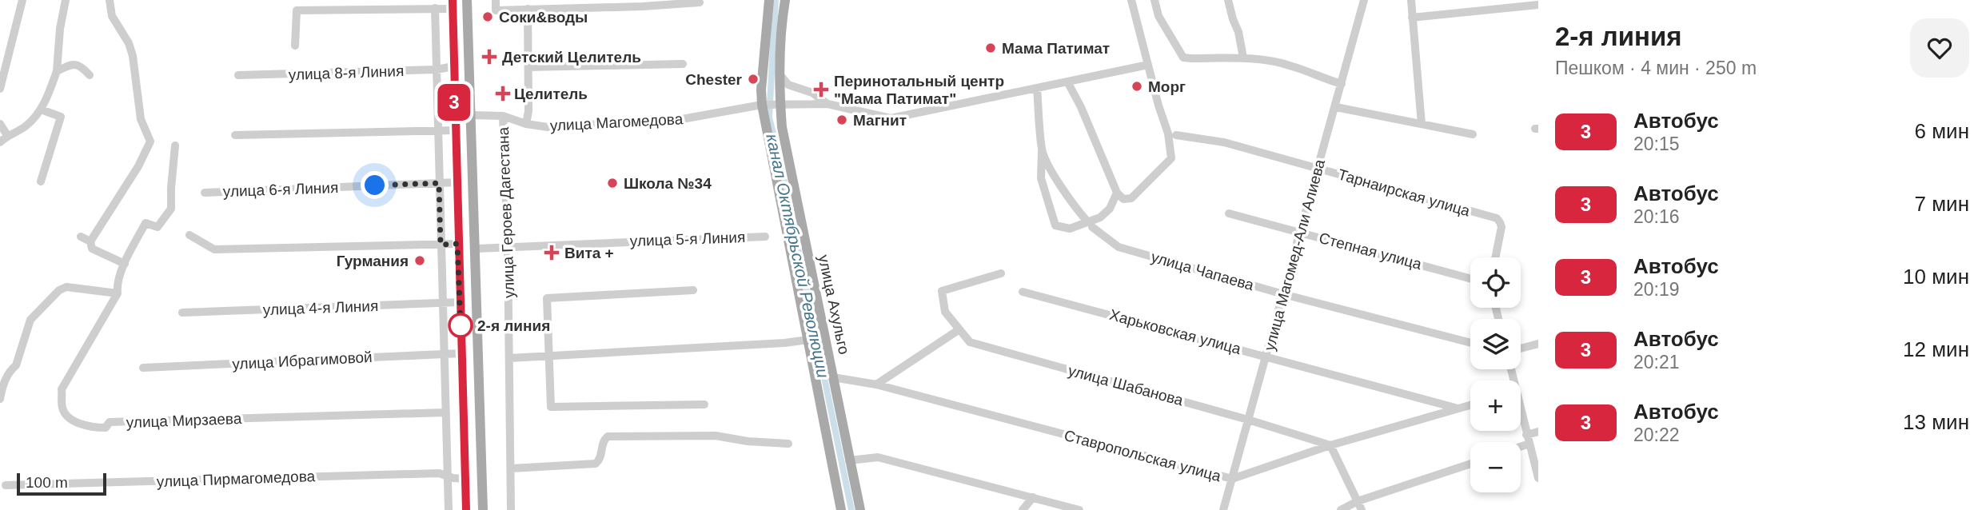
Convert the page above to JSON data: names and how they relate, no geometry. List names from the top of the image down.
{
  "streets": {
    "main road": ["улица Ахульго"],
    "street": [
      "улица 8-я Линия",
      "улица Магомедова",
      "улица 6-я Линия",
      "Тарнаирская улица",
      "улица Героев Дагестана",
      "улица 5-я Линия",
      "Степная улица",
      "улица Магомед-Али Алиева",
      "улица Чапаева",
      "улица 4-я Линия",
      "Харьковская улица",
      "улица Ибрагимовой",
      "улица Шабанова",
      "улица Мирзаева",
      "Ставропольская улица",
      "улица Пирмагомедова"
    ]
  },
  "crossings": [
    ["улица Магомедова", "улица Героев Дагестана"],
    ["улица Магомедова", "улица Ахульго"],
    ["Тарнаирская улица", "улица Магомед-Али Алиева"],
    ["улица Героев Дагестана", "улица 5-я Линия"],
    ["Степная улица", "улица Магомед-Али Алиева"],
    ["улица Магомед-Али Алиева", "улица Чапаева"],
    ["улица Магомед-Али Алиева", "Харьковская улица"],
    ["улица Магомед-Али Алиева", "улица Шабанова"],
    ["улица Магомед-Али Алиева", "Ставропольская улица"],
    ["улица Ахульго", "Ставропольская улица"],
    ["Харьковская улица", "Ставропольская улица"],
    ["улица Шабанова", "Ставропольская улица"]
  ],
  "water": ["канал Октябрьской Революции"],
  "places": {
    "other": [
      "Соки&воды",
      "Мама Патимат",
      "Chester",
      "Морг",
      "Магнит",
      "Школа №34",
      "Гурмания",
      "2-я линия"
    ],
    "health": [
      "Детский Целитель",
      "Перинотальный центр \"Мама Патимат\"",
      "Целитель",
      "Вита +"
    ]
  },
  "lines": ["bus line 3"],
  "scale_bar": "100 m",
  "page": {
    "on_map": "3",
    "heading": ["2-я линия", "Пешком · 4 мин · 250 m"],
    "list": [
      {
        "mark": "3",
        "name": "Автобус",
        "note": "20:15",
        "value": "6 мин"
      },
      {
        "mark": "3",
        "name": "Автобус",
        "note": "20:16",
        "value": "7 мин"
      },
      {
        "mark": "3",
        "name": "Автобус",
        "note": "20:19",
        "value": "10 мин"
      },
      {
        "mark": "3",
        "name": "Автобус",
        "note": "20:21",
        "value": "12 мин"
      },
      {
        "mark": "3",
        "name": "Автобус",
        "note": "20:22",
        "value": "13 мин"
      }
    ],
    "map_buttons": ["+", "−"],
    "scale": "100 m"
  }
}
